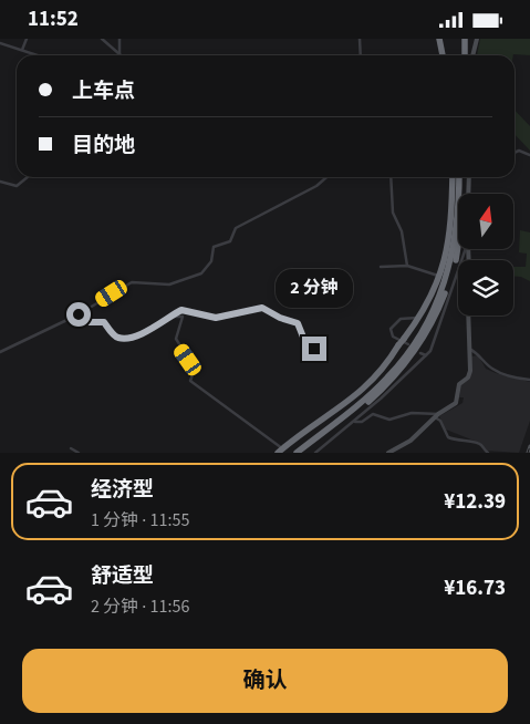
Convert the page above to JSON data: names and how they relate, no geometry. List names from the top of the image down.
{
  "north": "top",
  "page": {
    "status": "11:52",
    "banner": ["上车点", "目的地"],
    "bubble": "2 分钟",
    "list": [
      {
        "name": "经济型",
        "note": "1 分钟 · 11:55",
        "value": "¥12.39"
      },
      {
        "name": "舒适型",
        "note": "2 分钟 · 11:56",
        "value": "¥16.73"
      }
    ],
    "buttons": "确认"
  }
}
